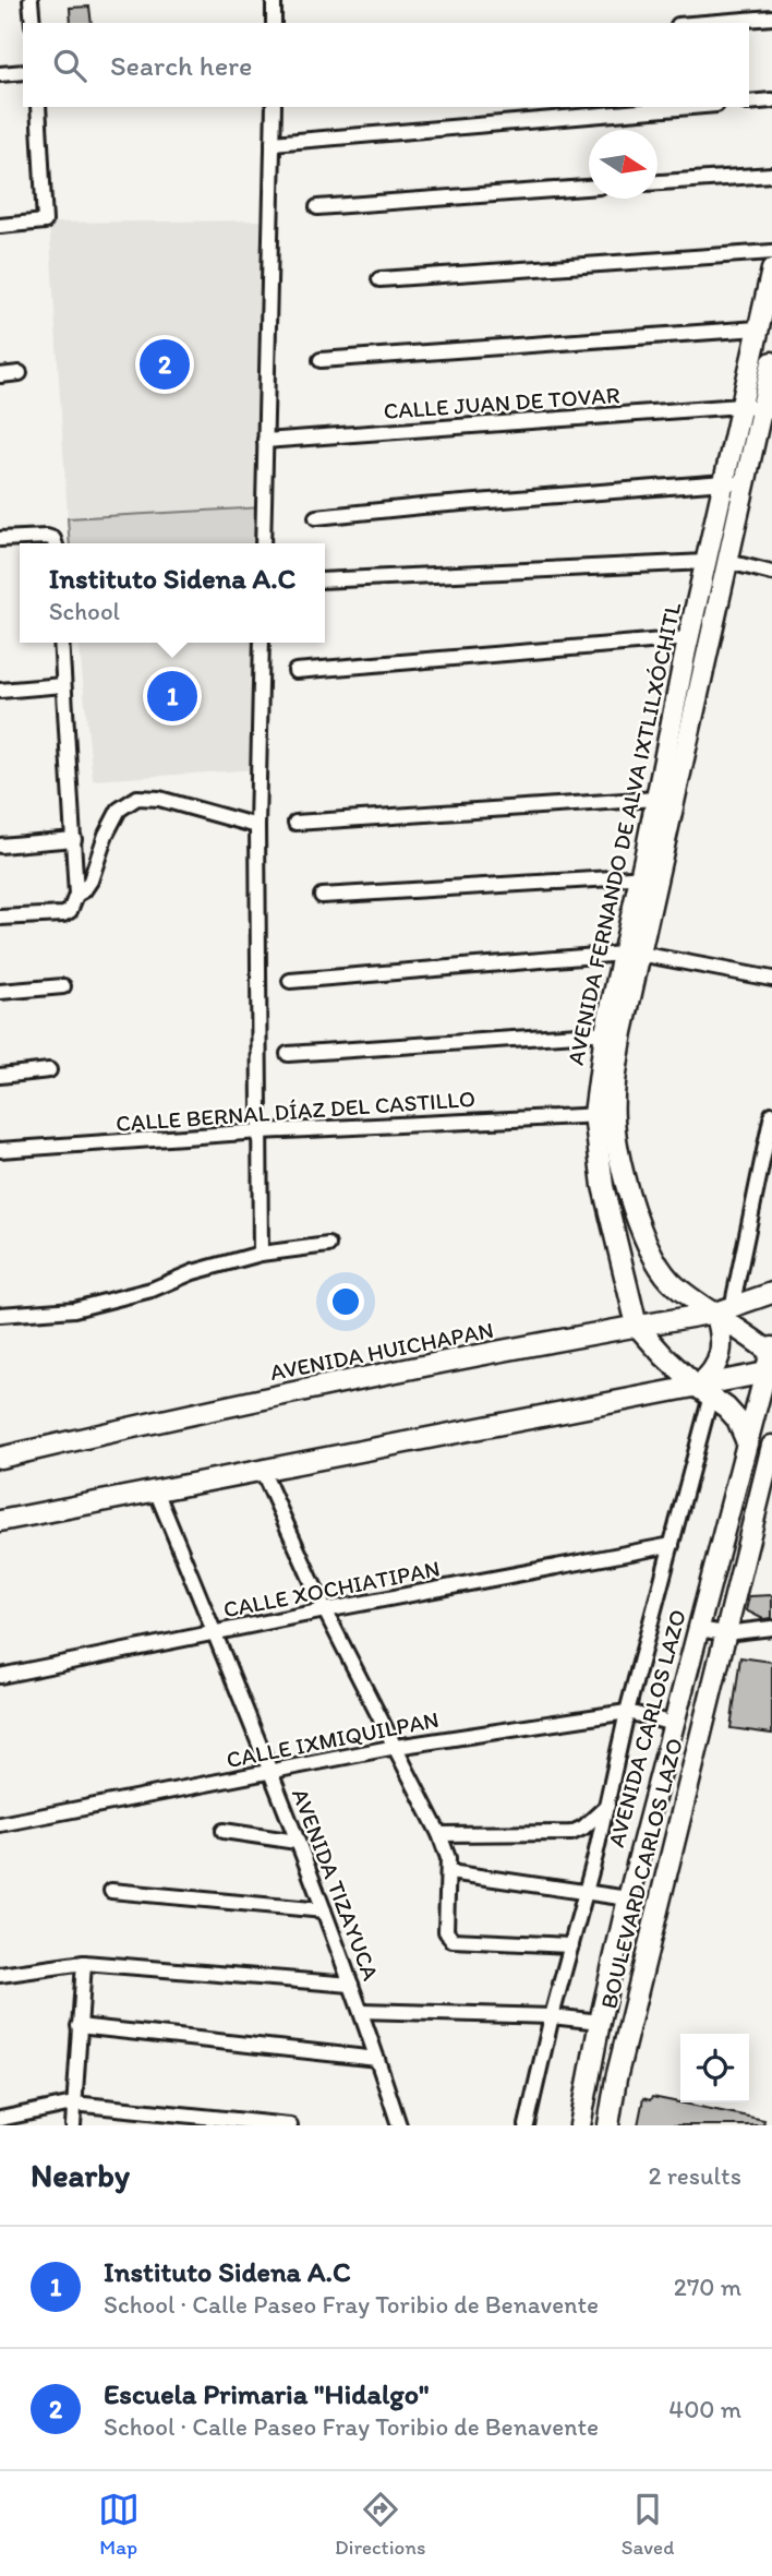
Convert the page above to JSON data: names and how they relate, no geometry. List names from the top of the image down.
{
  "streets": {
    "street": [
      "CALLE JUAN DE TOVAR",
      "AVENIDA FERNANDO DE ALVA IXTLILXÓCHITL",
      "CALLE BERNAL DÍAZ DEL CASTILLO",
      "AVENIDA HUICHAPAN",
      "CALLE XOCHIATIPAN",
      "AVENIDA CARLOS LAZO",
      "CALLE IXMIQUILPAN",
      "BOULEVARD CARLOS LAZO",
      "AVENIDA TIZAYUCA"
    ]
  },
  "crossings": [
    ["CALLE JUAN DE TOVAR", "AVENIDA FERNANDO DE ALVA IXTLILXÓCHITL"],
    ["AVENIDA FERNANDO DE ALVA IXTLILXÓCHITL", "CALLE BERNAL DÍAZ DEL CASTILLO"],
    ["AVENIDA FERNANDO DE ALVA IXTLILXÓCHITL", "AVENIDA HUICHAPAN"],
    ["AVENIDA FERNANDO DE ALVA IXTLILXÓCHITL", "AVENIDA CARLOS LAZO"],
    ["CALLE XOCHIATIPAN", "AVENIDA TIZAYUCA"],
    ["AVENIDA CARLOS LAZO", "CALLE IXMIQUILPAN"],
    ["CALLE IXMIQUILPAN", "AVENIDA TIZAYUCA"]
  ],
  "north": "right",
  "page": {
    "search": "Search here",
    "pins": ["2", "1"],
    "popup": ["Instituto Sidena A.C", "School"],
    "heading": ["Nearby", "2 results"],
    "list": [
      {
        "mark": "1",
        "name": "Instituto Sidena A.C",
        "note": "School · Calle Paseo Fray Toribio de Benavente",
        "value": "270 m"
      },
      {
        "mark": "2",
        "name": "Escuela Primaria \"Hidalgo\"",
        "note": "School · Calle Paseo Fray Toribio de Benavente",
        "value": "400 m"
      }
    ],
    "nav": ["Map", "Directions", "Saved"]
  }
}
